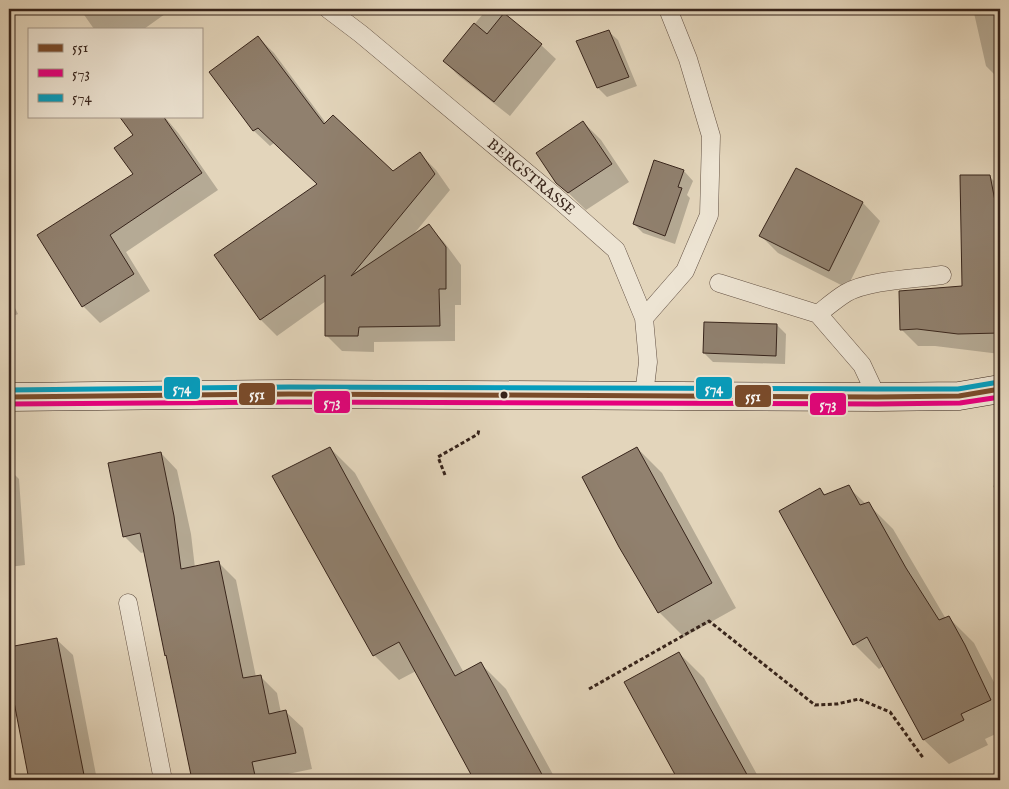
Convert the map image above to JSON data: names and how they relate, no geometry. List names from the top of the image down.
{
  "streets": {
    "lane": ["BERGSTRASSE"]
  },
  "lines": ["transit line 574", "transit line 551", "transit line 573"],
  "legend": ["551", "573", "574"]
}
